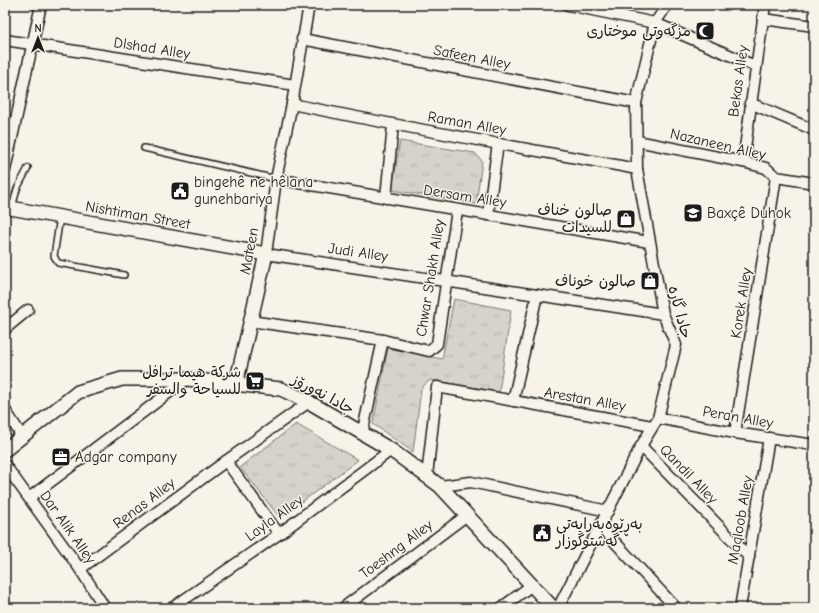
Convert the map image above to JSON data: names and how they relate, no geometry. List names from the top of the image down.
{
  "streets": {
    "street": [
      "Dlshad Alley",
      "Safeen Alley",
      "Bekas Alley",
      "Raman Alley",
      "Nazaneen Alley",
      "Dersam Alley",
      "Nishtiman Street",
      "Mateen",
      "Judi Alley",
      "Chwar Shakh Alley",
      "Korek Alley",
      "جادا گارە",
      "جادا نەورۆز",
      "Arestan Alley",
      "Peran Alley",
      "Qandil Alley",
      "Renas Alley",
      "Layla Alley",
      "Maqloob Alley",
      "Dar Alik Alley",
      "Toeshng Alley"
    ]
  },
  "crossings": [
    ["Dlshad Alley", "Mateen"],
    ["Safeen Alley", "Mateen"],
    ["Safeen Alley", "جادا گارە"],
    ["Bekas Alley", "Nazaneen Alley"],
    ["Raman Alley", "Mateen"],
    ["Raman Alley", "جادا گارە"],
    ["Nazaneen Alley", "Korek Alley"],
    ["Nazaneen Alley", "جادا گارە"],
    ["Dersam Alley", "Mateen"],
    ["Dersam Alley", "Chwar Shakh Alley"],
    ["Dersam Alley", "جادا گارە"],
    ["Nishtiman Street", "Mateen"],
    ["Nishtiman Street", "Judi Alley"],
    ["Mateen", "Judi Alley"],
    ["Mateen", "جادا نەورۆز"],
    ["Judi Alley", "Chwar Shakh Alley"],
    ["Judi Alley", "جادا گارە"],
    ["Korek Alley", "Peran Alley"],
    ["جادا گارە", "Arestan Alley"],
    ["جادا گارە", "Peran Alley"],
    ["جادا گارە", "Qandil Alley"],
    ["جادا نەورۆز", "Arestan Alley"],
    ["جادا نەورۆز", "Renas Alley"],
    ["جادا نەورۆز", "Layla Alley"],
    ["جادا نەورۆز", "Toeshng Alley"],
    ["Arestan Alley", "Peran Alley"],
    ["Peran Alley", "Maqloob Alley"],
    ["Qandil Alley", "Maqloob Alley"],
    ["Renas Alley", "Dar Alik Alley"]
  ],
  "places": {
    "mosque": ["مزگەوتی موختاری"],
    "public building": ["bingehê ne hêlana gunehbariya", "بەڕێوەبەرایەتی گەشتوگوزار"],
    "school or university": ["Baxçê Duhok"],
    "shop": ["صالون خناف للسيدات", "صالون خوناف"],
    "supermarket": ["شركة هيما ترافل للسياحة والسفر"],
    "office": ["Adgar company"]
  },
  "north": "top"
}
